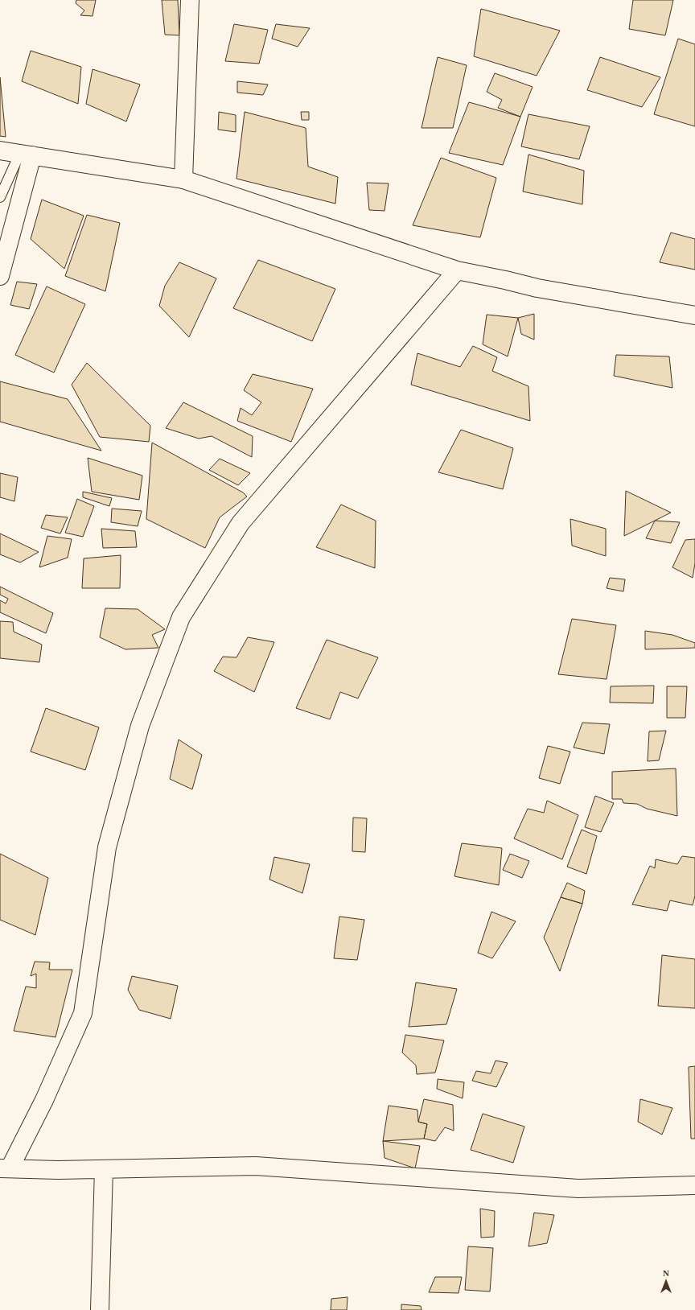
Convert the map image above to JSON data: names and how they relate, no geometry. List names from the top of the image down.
{
  "north": "top"
}
